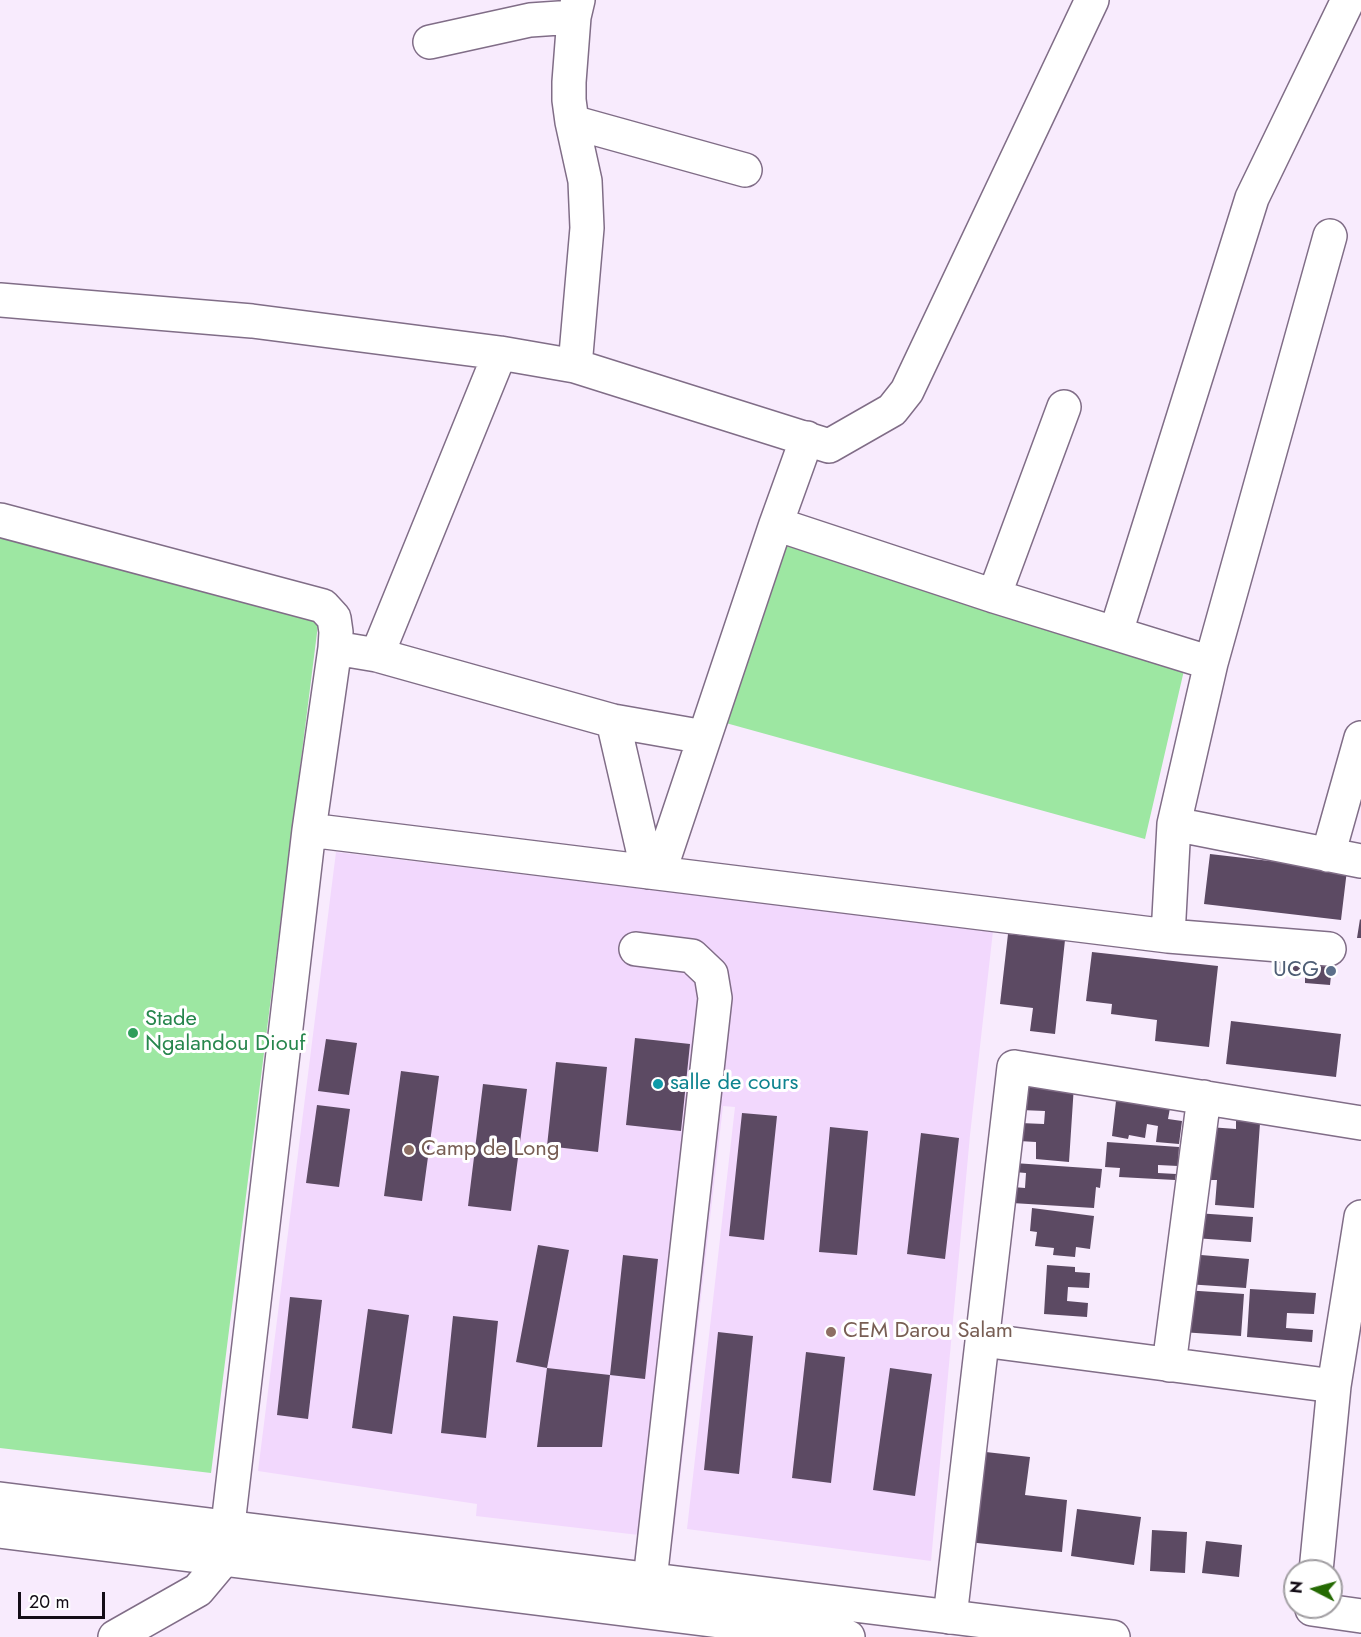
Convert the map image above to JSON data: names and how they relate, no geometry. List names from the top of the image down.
{
  "places": [
    "UCG",
    "Stade Ngalandou Diouf",
    "salle de cours",
    "Camp de Long",
    "CEM Darou Salam"
  ],
  "scale_bar": "20 m",
  "north": "left"
}
